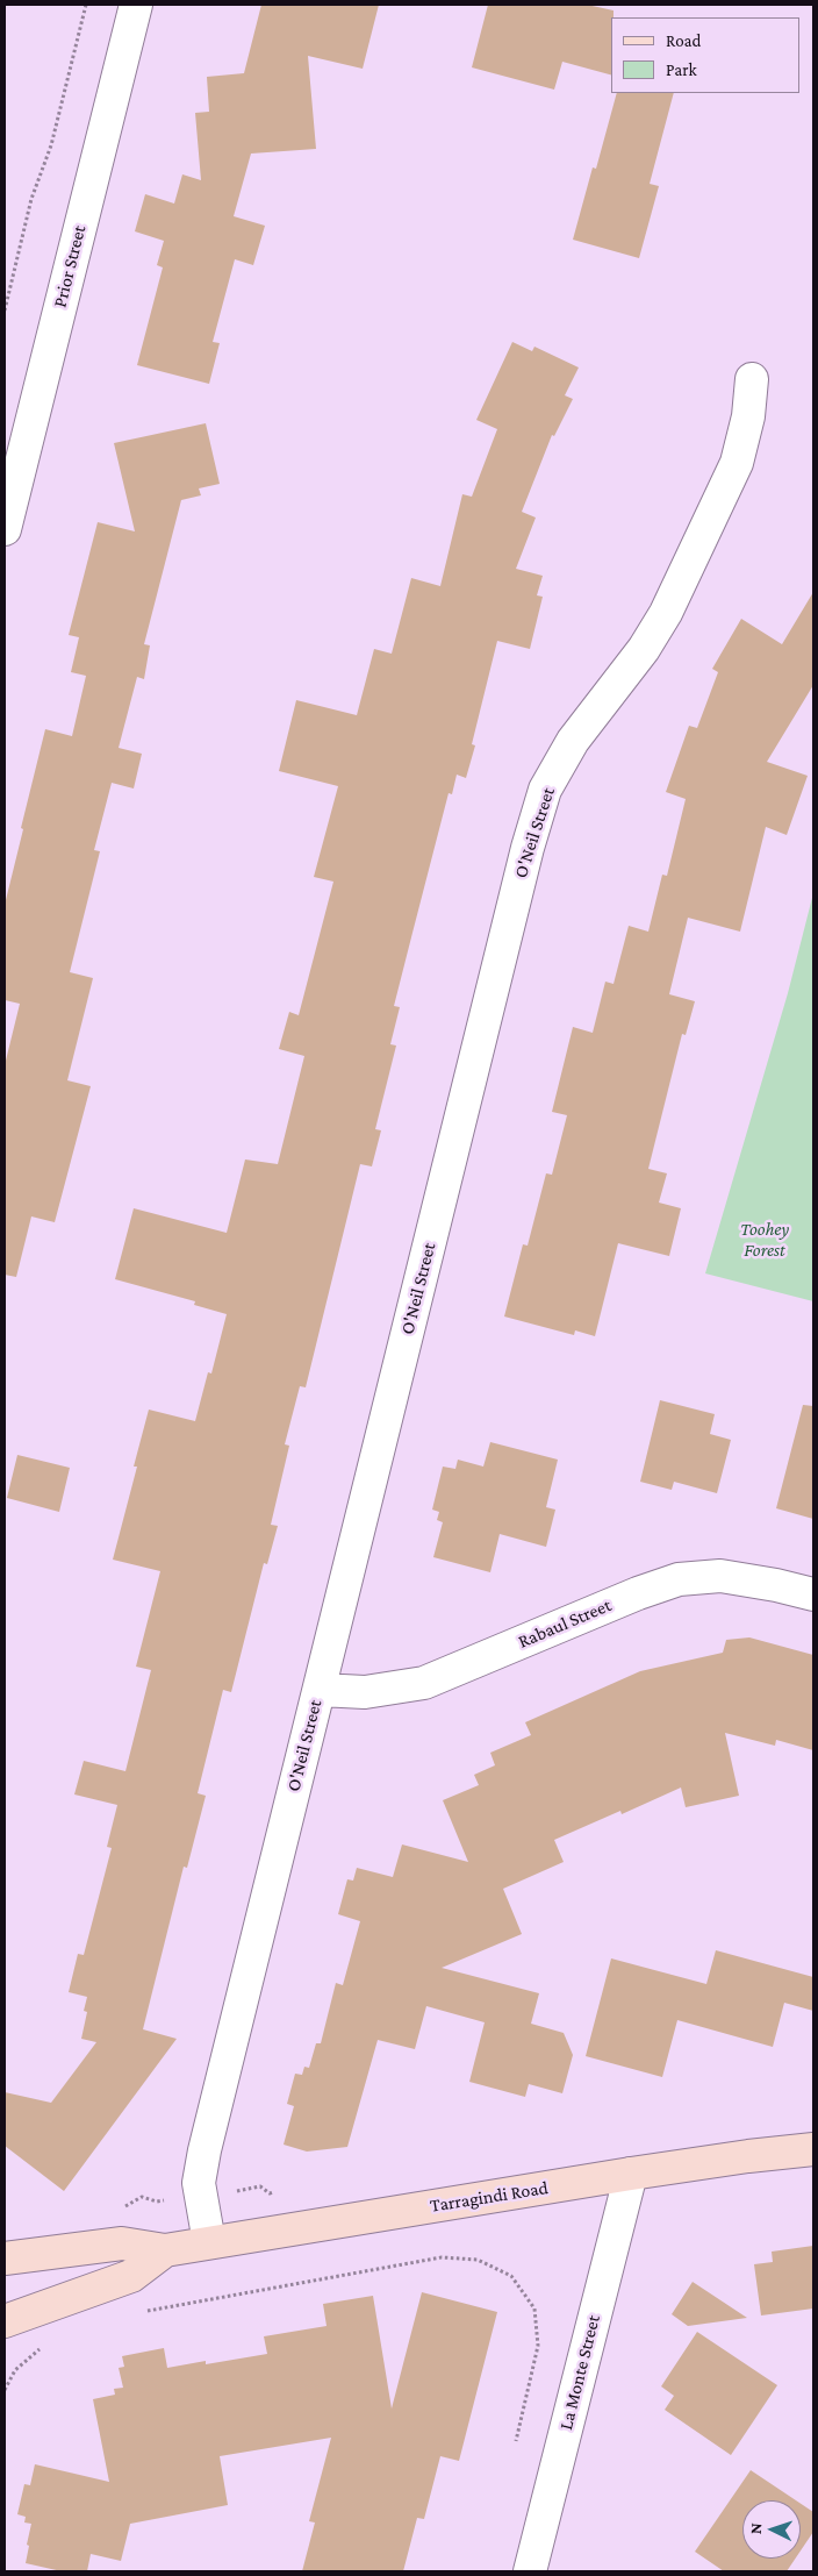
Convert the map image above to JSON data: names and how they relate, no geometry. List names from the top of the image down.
{
  "streets": {
    "street": [
      "Prior Street",
      "O'Neil Street",
      "Rabaul Street",
      "Tarragindi Road",
      "La Monte Street"
    ]
  },
  "crossings": [
    ["O'Neil Street", "Rabaul Street"],
    ["O'Neil Street", "Tarragindi Road"],
    ["Tarragindi Road", "La Monte Street"]
  ],
  "parks": ["Toohey Forest"],
  "legend": ["Road", "Park"],
  "north": "left"
}
